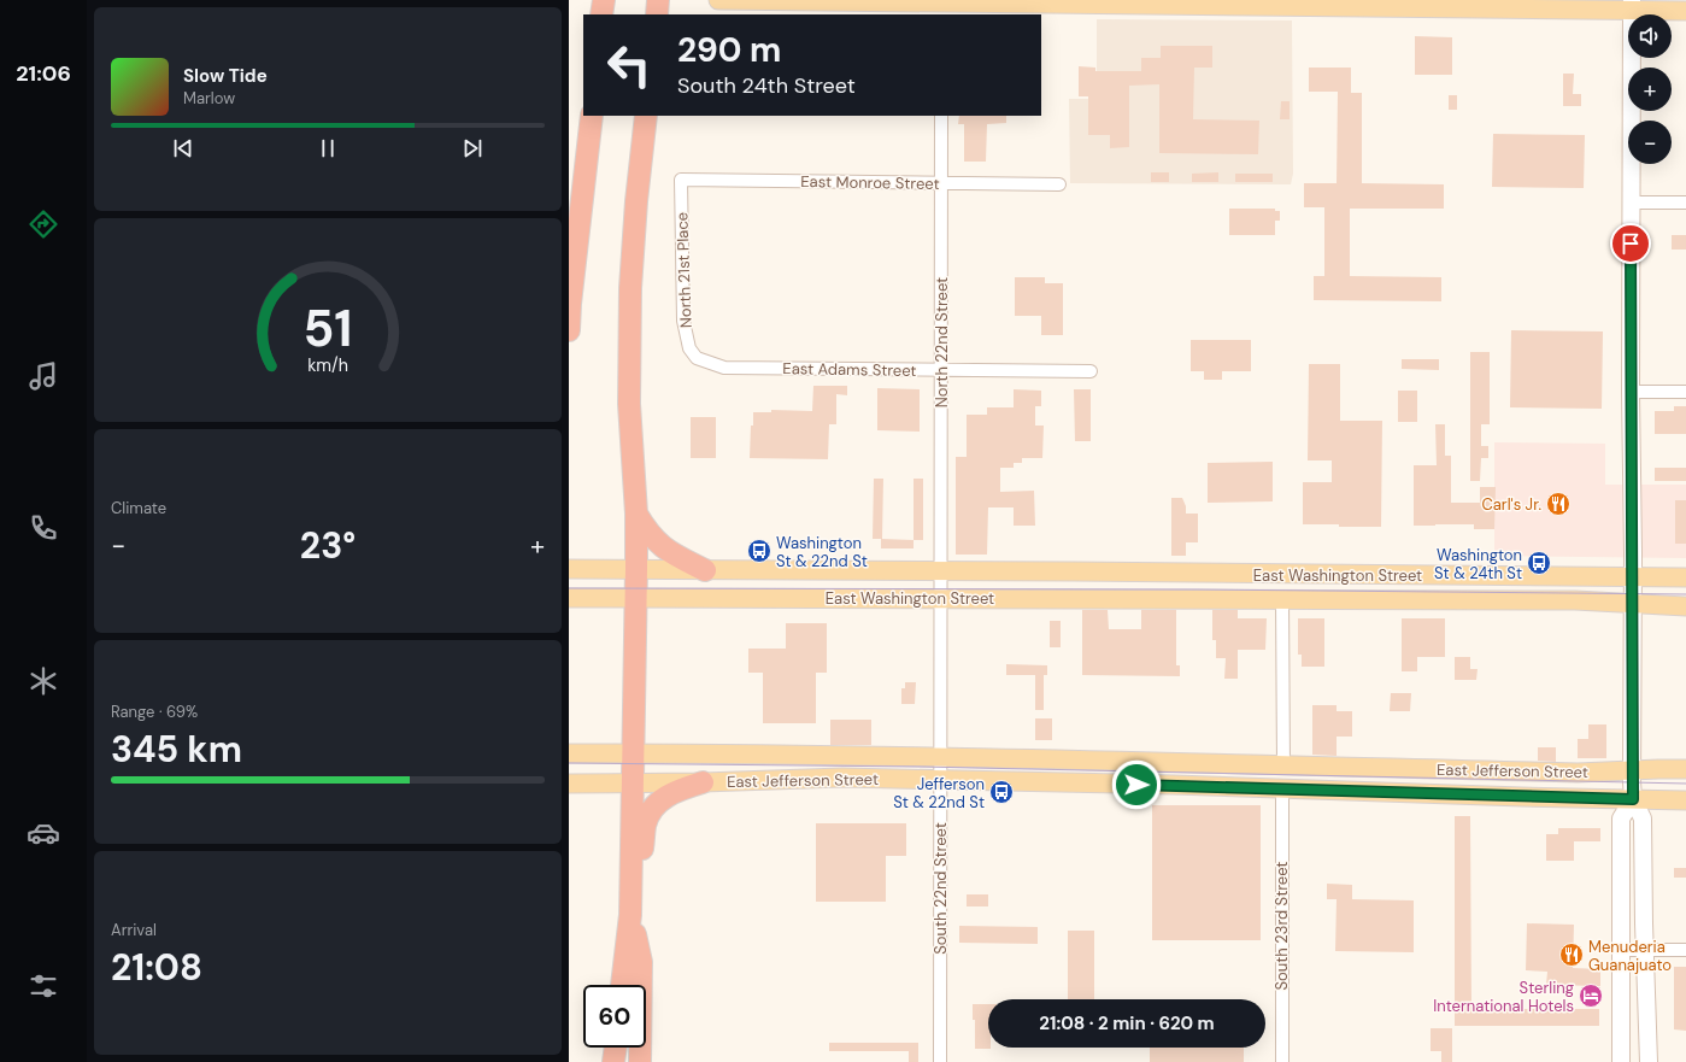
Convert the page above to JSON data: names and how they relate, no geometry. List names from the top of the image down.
{
  "streets": {
    "main road": ["East Washington Street", "East Jefferson Street"],
    "street": [
      "East Monroe Street",
      "North 21st Place",
      "North 22nd Street",
      "East Adams Street",
      "South 22nd Street",
      "South 23rd Street"
    ]
  },
  "crossings": [
    ["East Monroe Street", "North 21st Place"],
    ["East Monroe Street", "North 22nd Street"],
    ["North 21st Place", "East Adams Street"],
    ["North 22nd Street", "East Adams Street"],
    ["North 22nd Street", "East Washington Street"],
    ["North 22nd Street", "South 22nd Street"],
    ["East Washington Street", "South 22nd Street"],
    ["East Jefferson Street", "South 22nd Street"],
    ["East Jefferson Street", "South 23rd Street"]
  ],
  "places": {
    "restaurant": ["Carl's Jr.", "Menuderia Guanajuato"],
    "bus stop": ["Washington St & 22nd St", "Washington St & 24th St", "Jefferson St & 22nd St"],
    "hotel": ["Sterling International Hotels"]
  },
  "page": {
    "tabs": "21:06",
    "map_buttons": ["+", "−"],
    "turn": ["290 m", "South 24th Street"],
    "song": ["Slow Tide", "Marlow"],
    "tile": [
      "Climate",
      ["Range · 69%", "345 km"],
      ["Arrival", "21:08"]
    ],
    "heat": ["−", "23°", "+"],
    "limit": "60",
    "trip": "21:08 · 2 min · 620 m",
    "gauge": ["51", "km/h"]
  }
}
